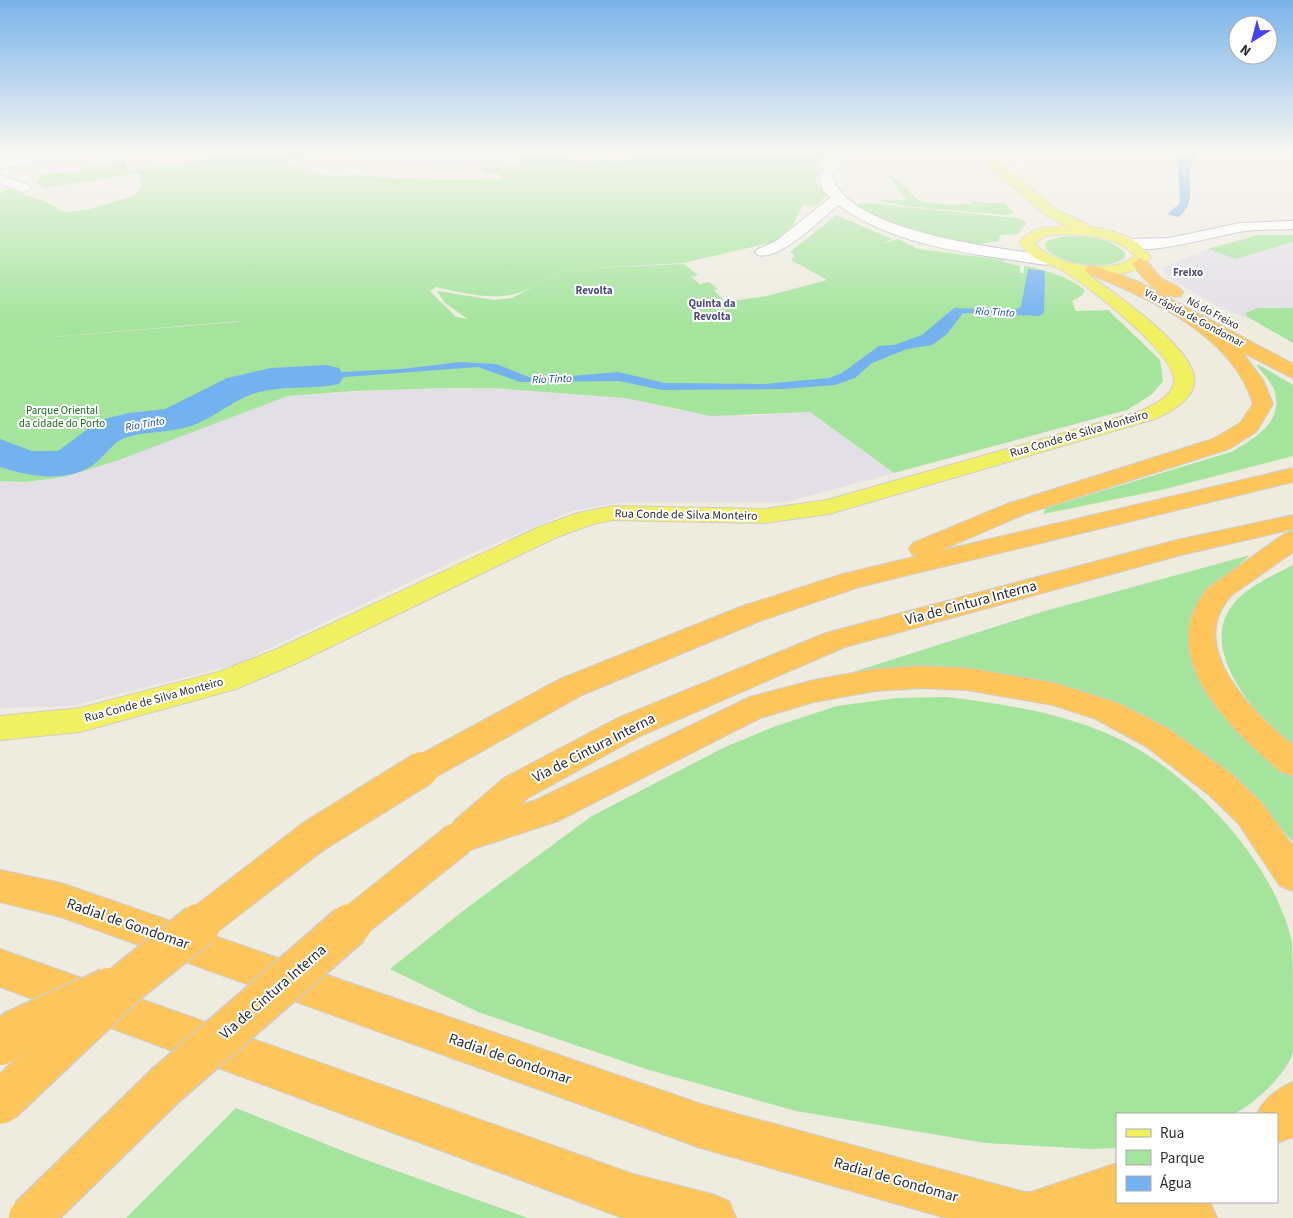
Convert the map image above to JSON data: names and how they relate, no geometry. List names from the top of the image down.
{
  "streets": {
    "highway": [
      "Nó do Freixo",
      "Via rápida de Gondomar",
      "Via de Cintura Interna",
      "Radial de Gondomar"
    ],
    "main road": ["Rua Conde de Silva Monteiro"]
  },
  "districts": ["Freixo", "Revolta", "Quinta da Revolta"],
  "water": ["Rio Tinto"],
  "parks": ["Parque Oriental da cidade do Porto"],
  "legend": ["Rua", "Parque", "Água"],
  "north": "bottom left"
}
